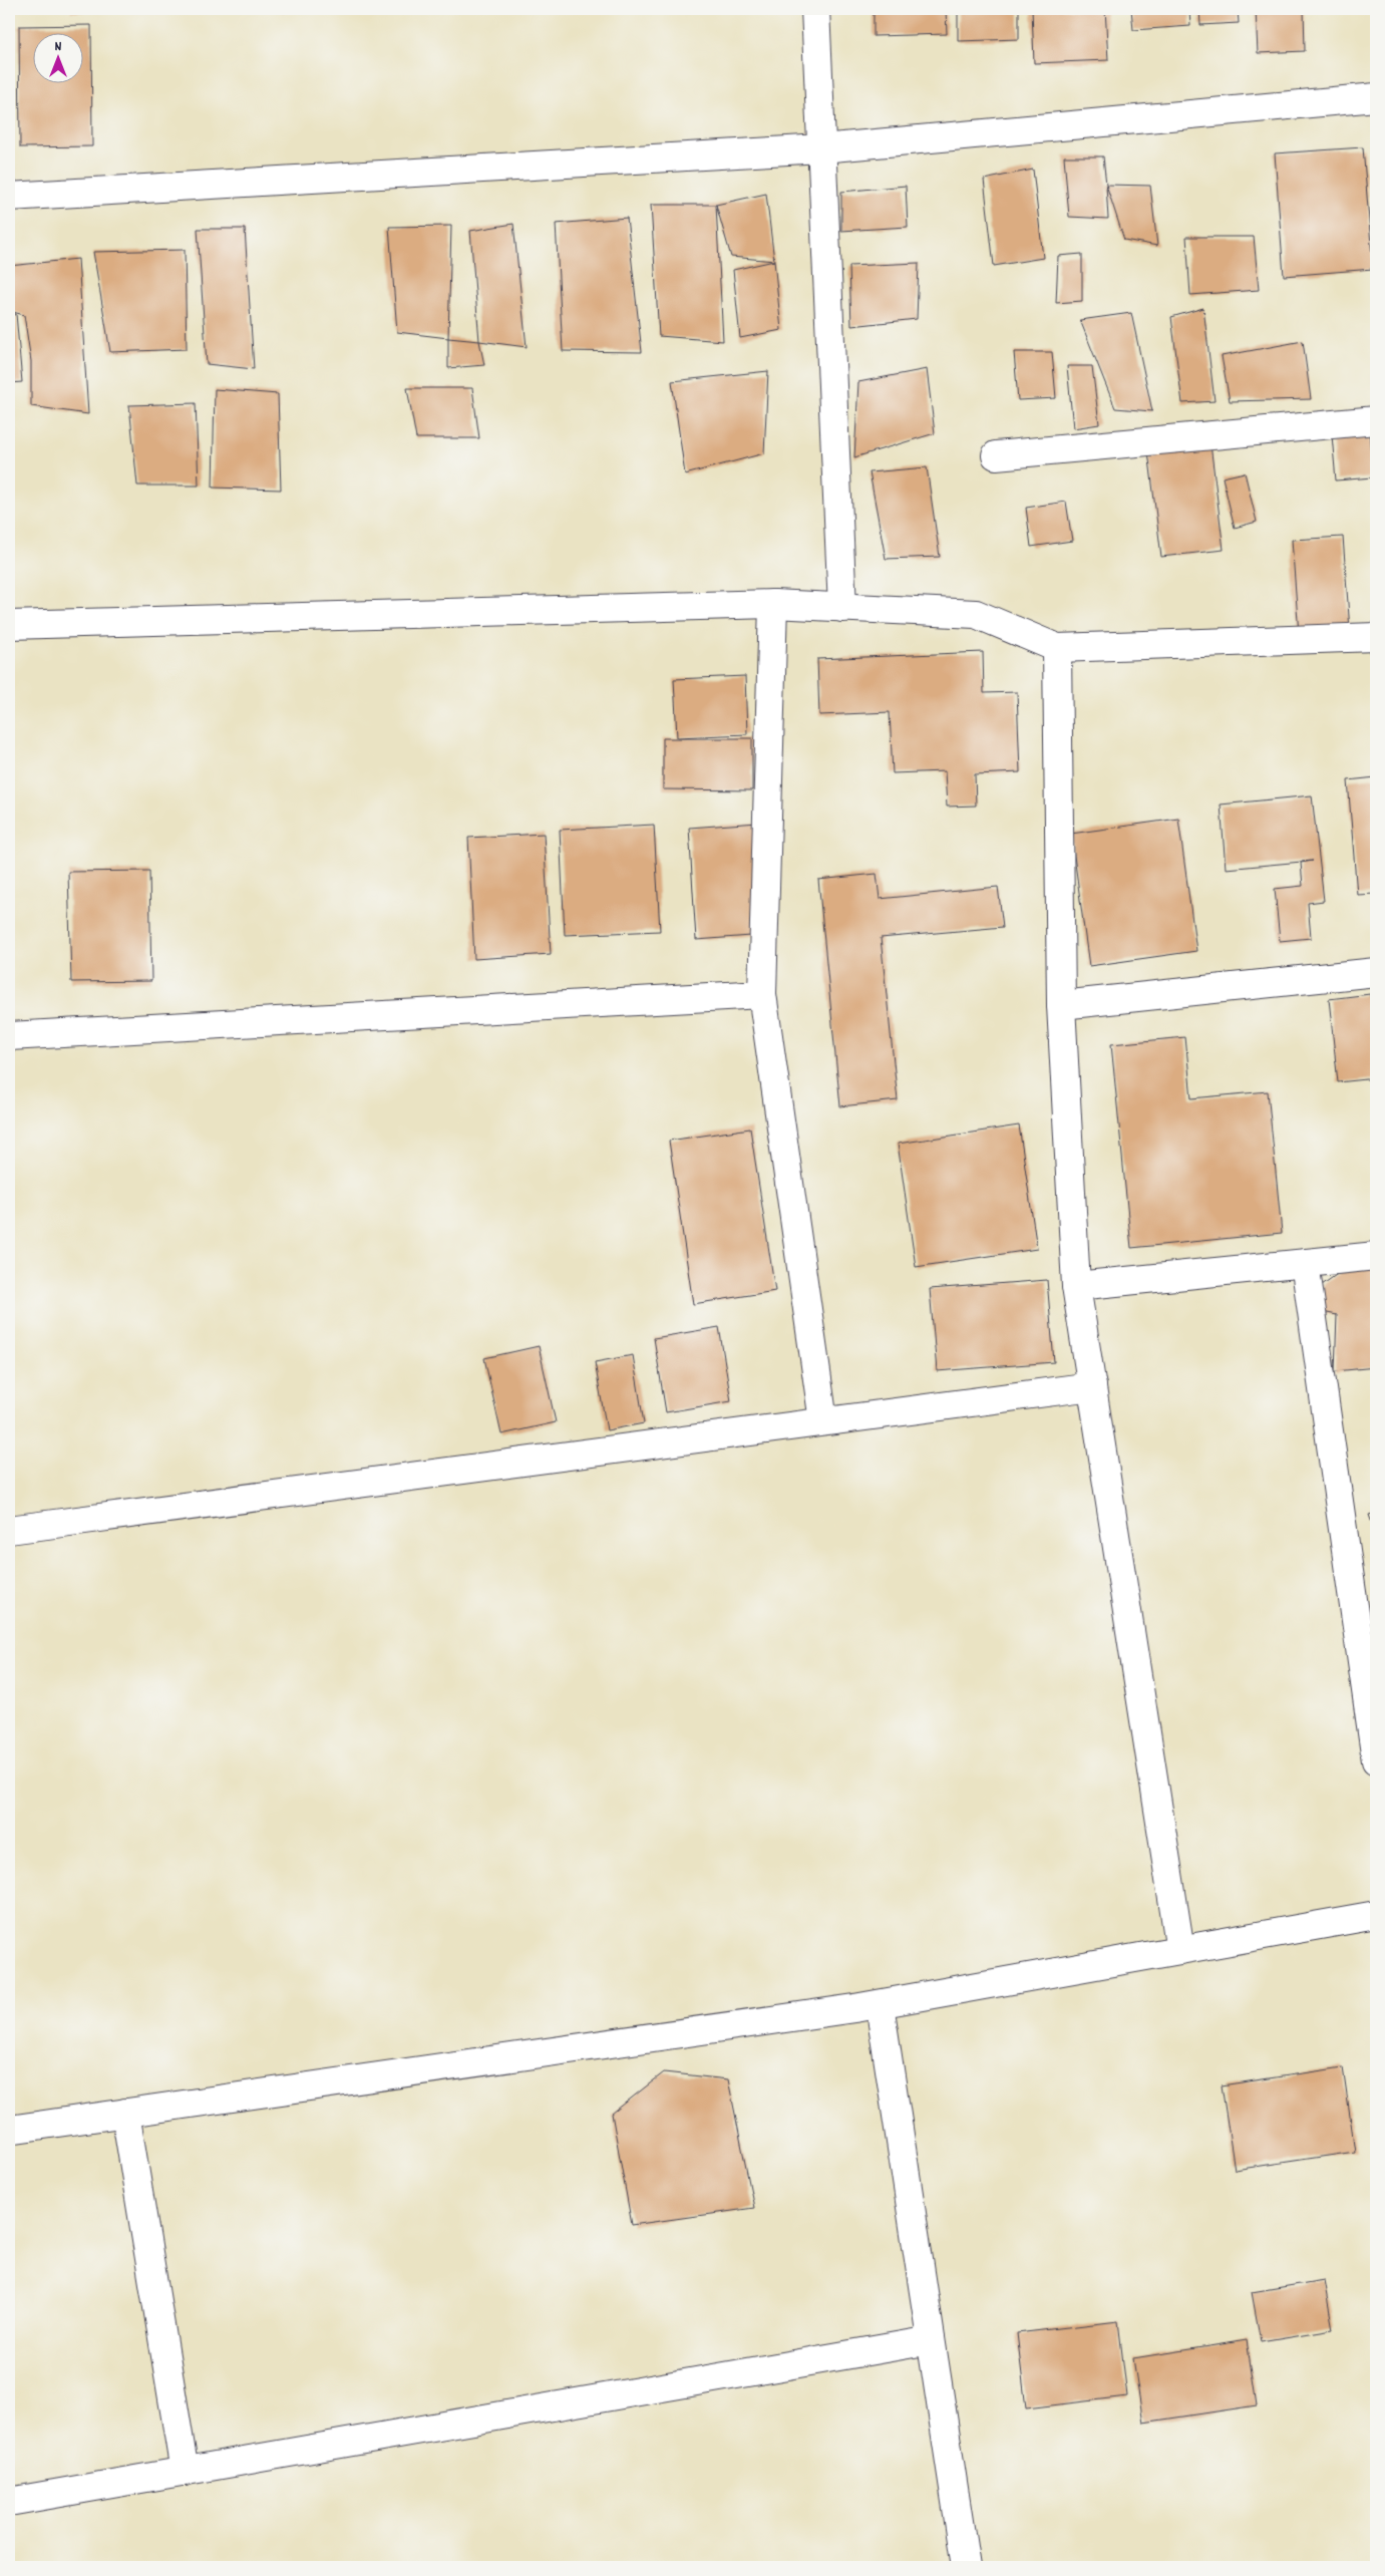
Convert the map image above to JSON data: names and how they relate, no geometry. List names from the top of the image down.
{
  "north": "top"
}
